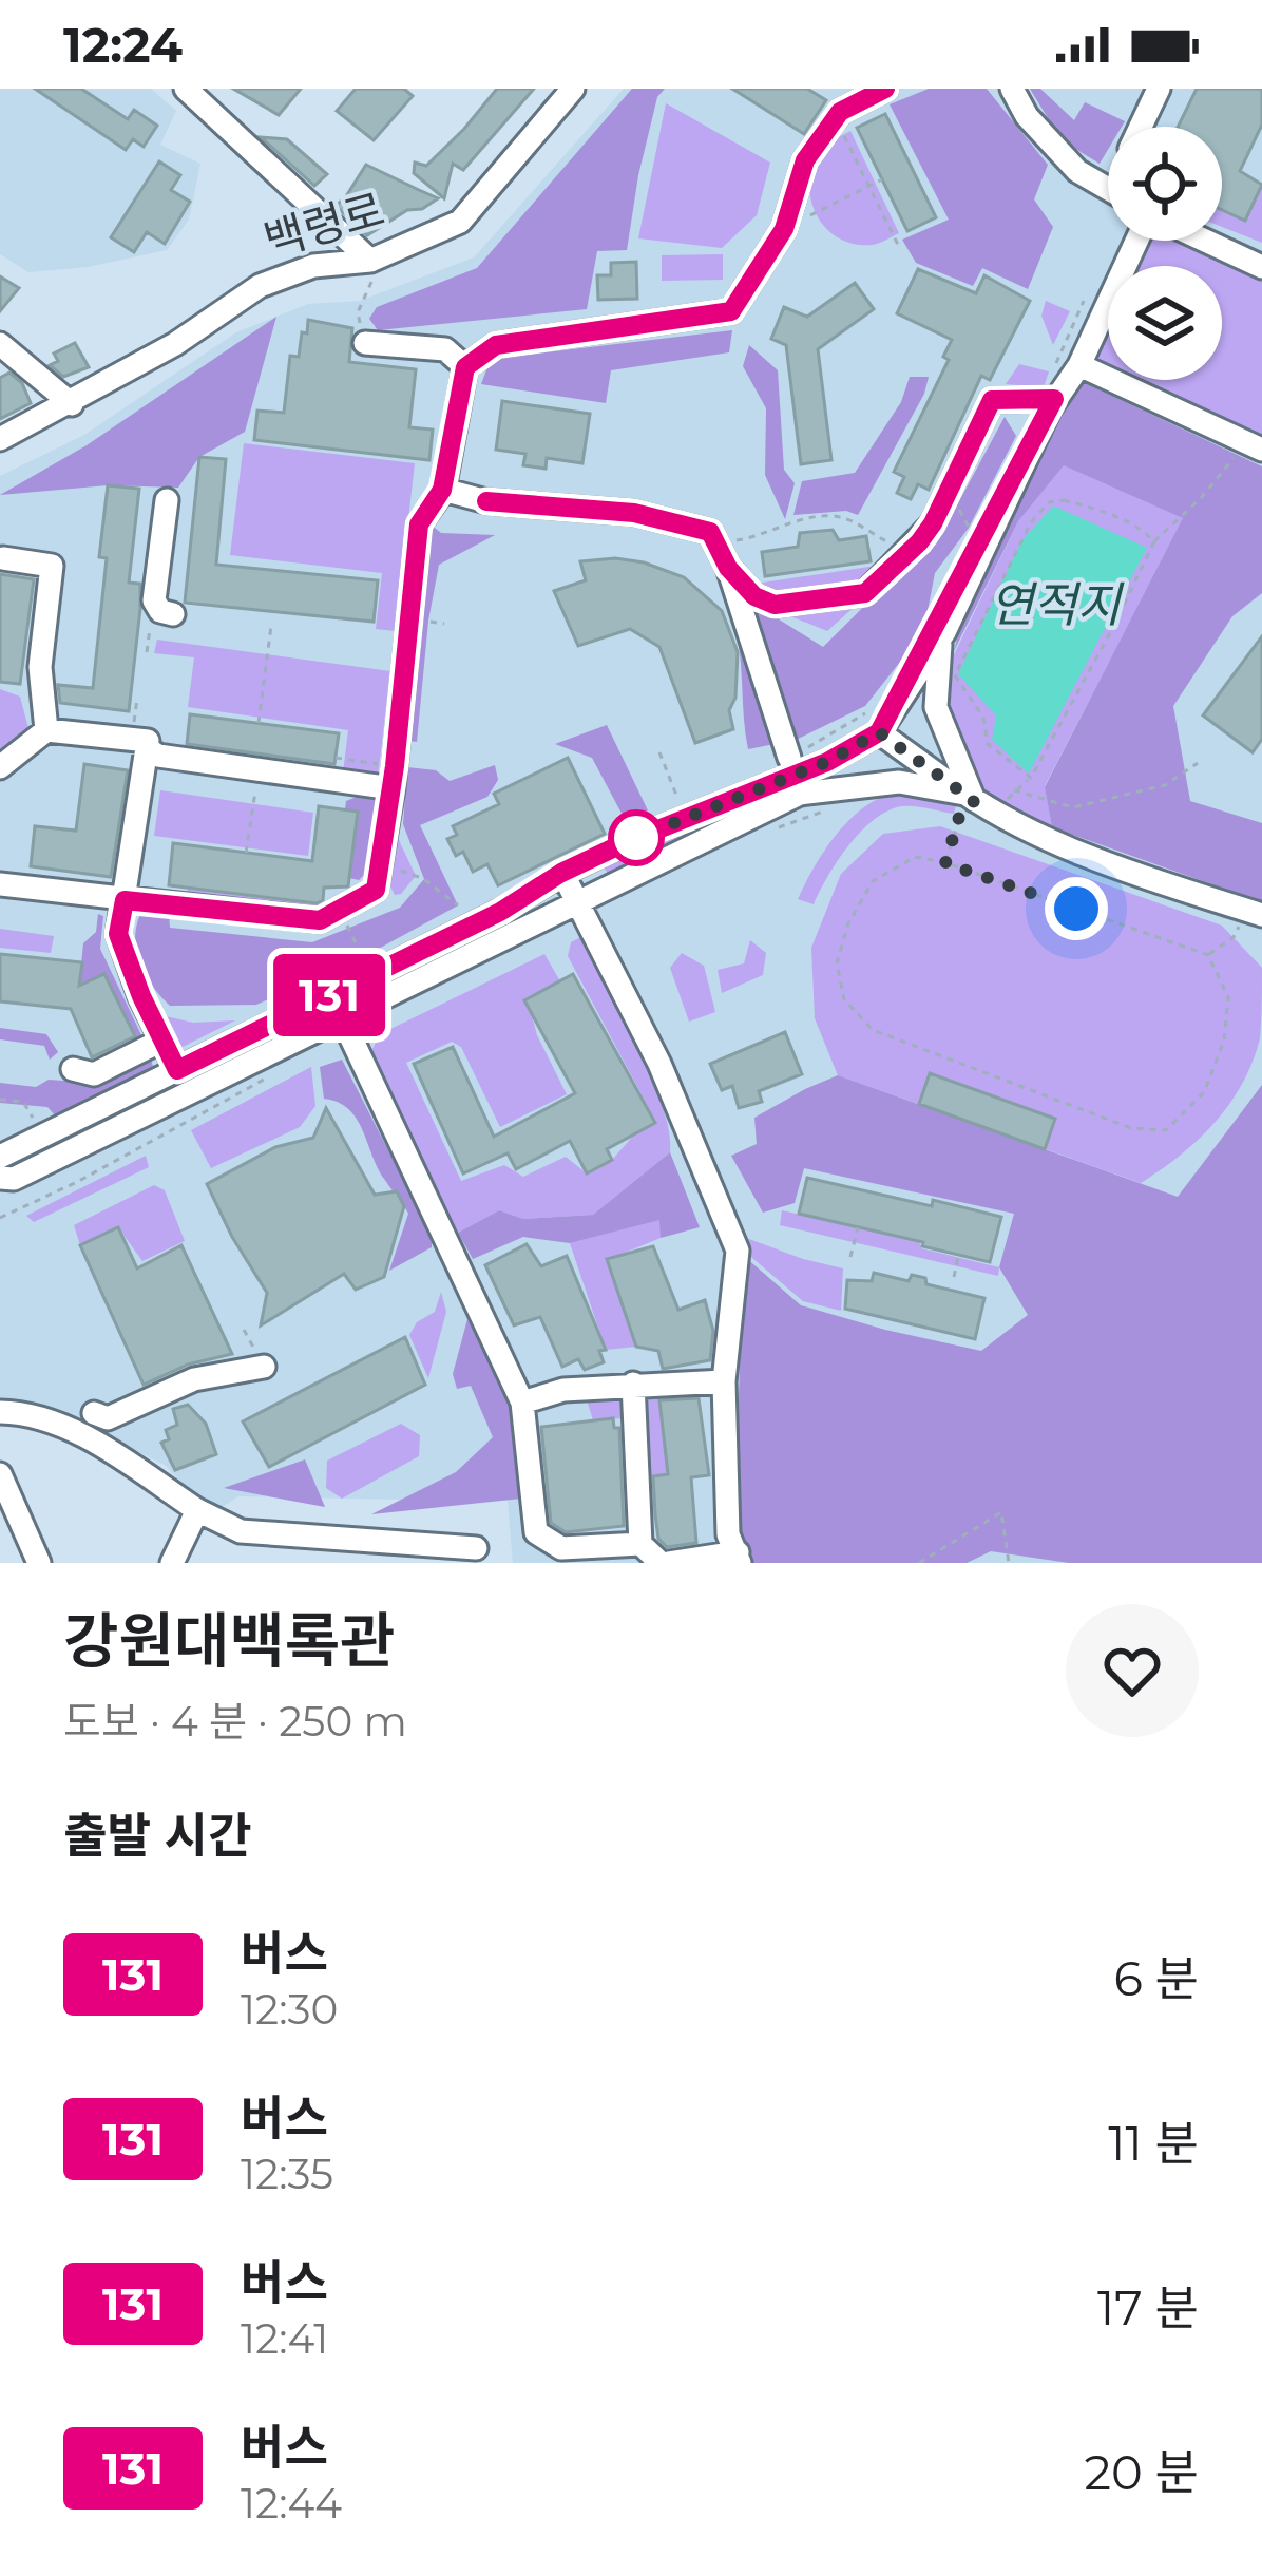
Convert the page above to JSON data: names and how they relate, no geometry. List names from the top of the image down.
{
  "streets": {
    "street": ["백령로"]
  },
  "water": ["연적지"],
  "lines": ["bus line 131"],
  "page": {
    "status": "12:24",
    "on_map": "131",
    "heading": [
      ["강원대백록관", "도보 · 4 분 · 250 m"],
      "출발 시간"
    ],
    "list": [
      {
        "mark": "131",
        "name": "버스",
        "note": "12:30",
        "value": "6 분"
      },
      {
        "mark": "131",
        "name": "버스",
        "note": "12:35",
        "value": "11 분"
      },
      {
        "mark": "131",
        "name": "버스",
        "note": "12:41",
        "value": "17 분"
      },
      {
        "mark": "131",
        "name": "버스",
        "note": "12:44",
        "value": "20 분"
      }
    ]
  }
}
